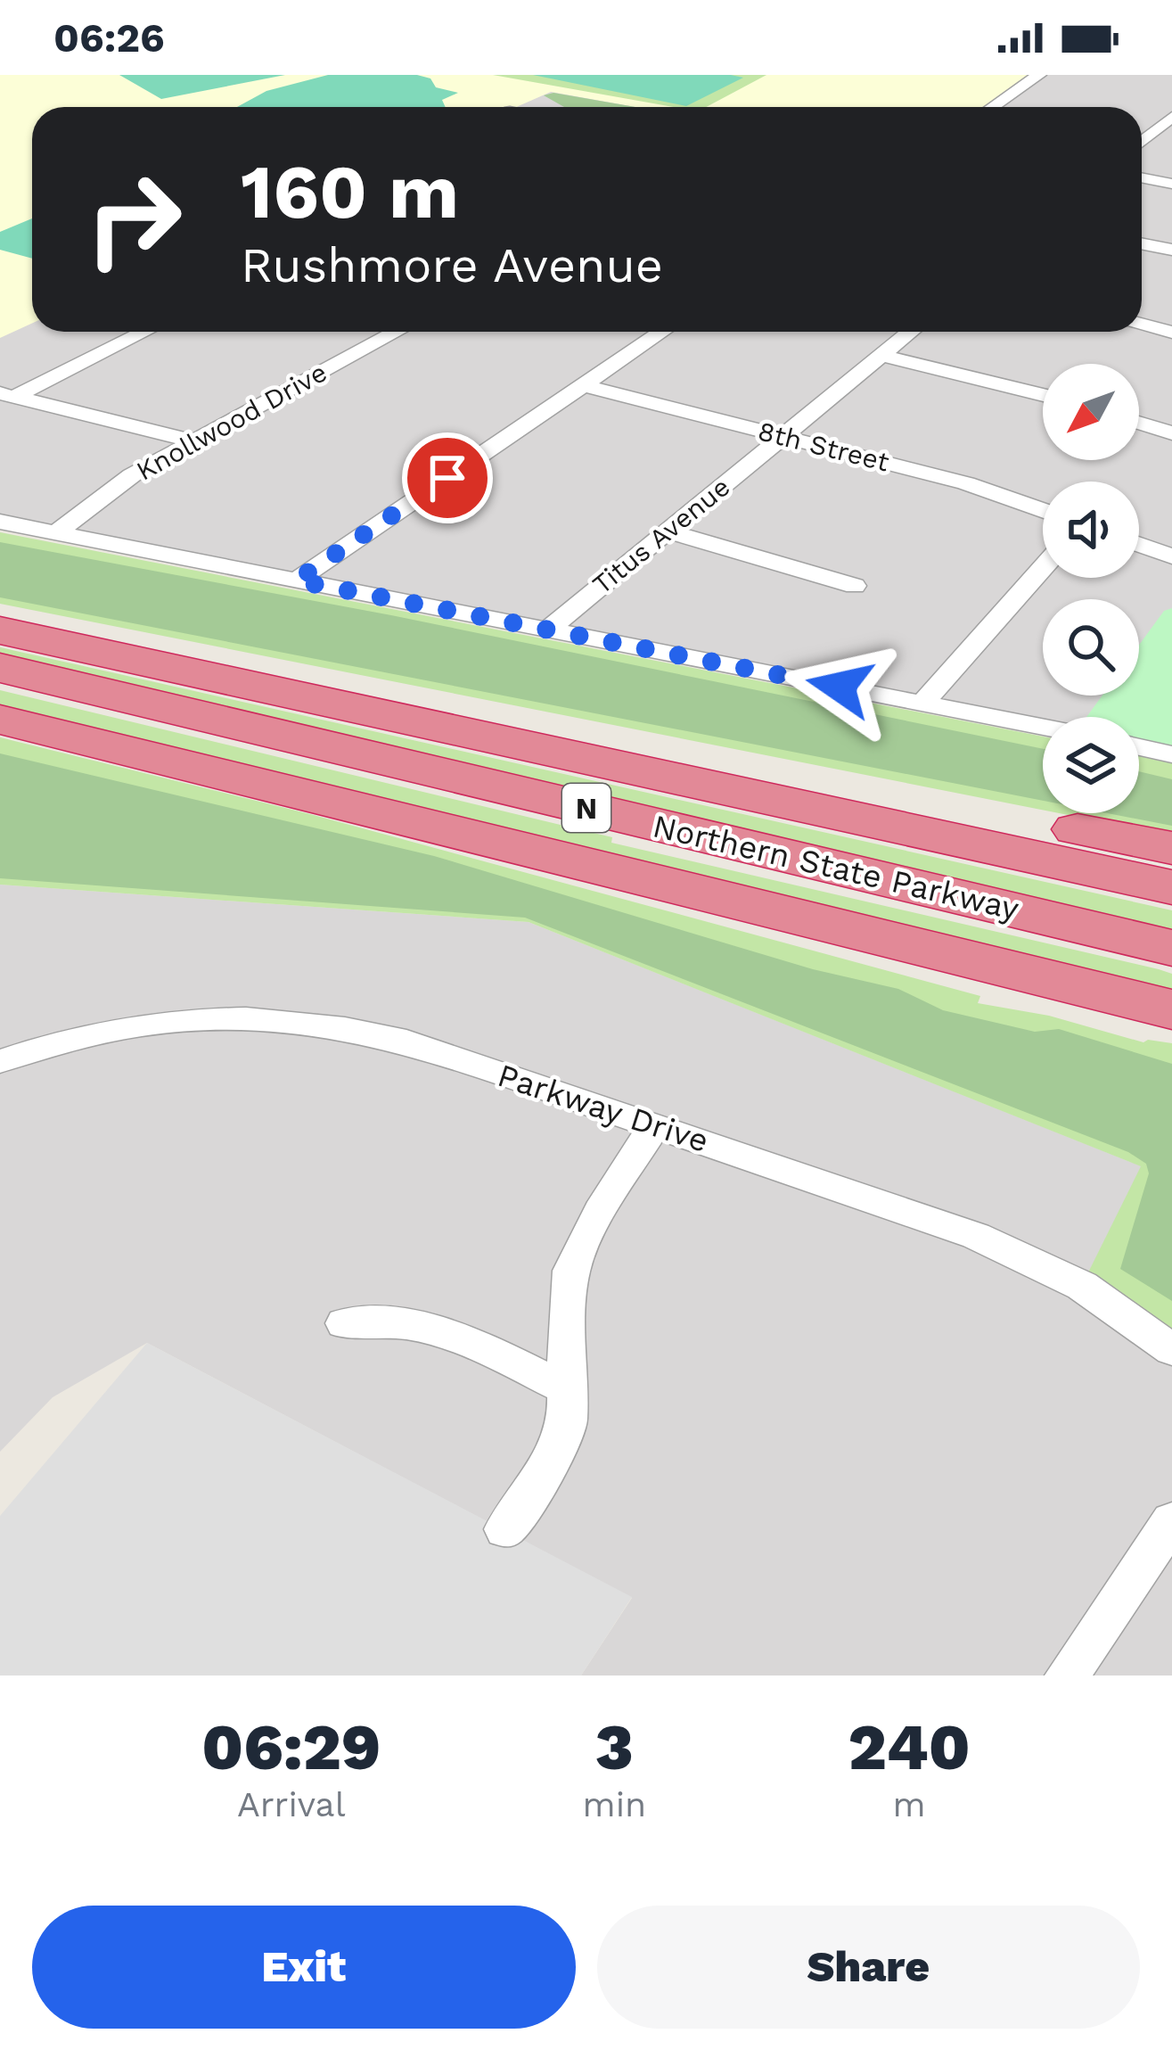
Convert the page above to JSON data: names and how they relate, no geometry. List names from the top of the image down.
{
  "streets": {
    "highway": ["N", "Northern State Parkway"],
    "street": [
      "Knollwood Drive",
      "8th Street",
      "Titus Avenue",
      "Parkway Drive"
    ]
  },
  "crossings": [
    ["8th Street", "Titus Avenue"]
  ],
  "north": "bottom left",
  "page": {
    "status": "06:26",
    "turn": ["160 m", "Rushmore Avenue"],
    "eta": [
      "06:29",
      "Arrival",
      "3",
      "min",
      "240",
      "m"
    ],
    "buttons": ["Exit", "Share"]
  }
}
